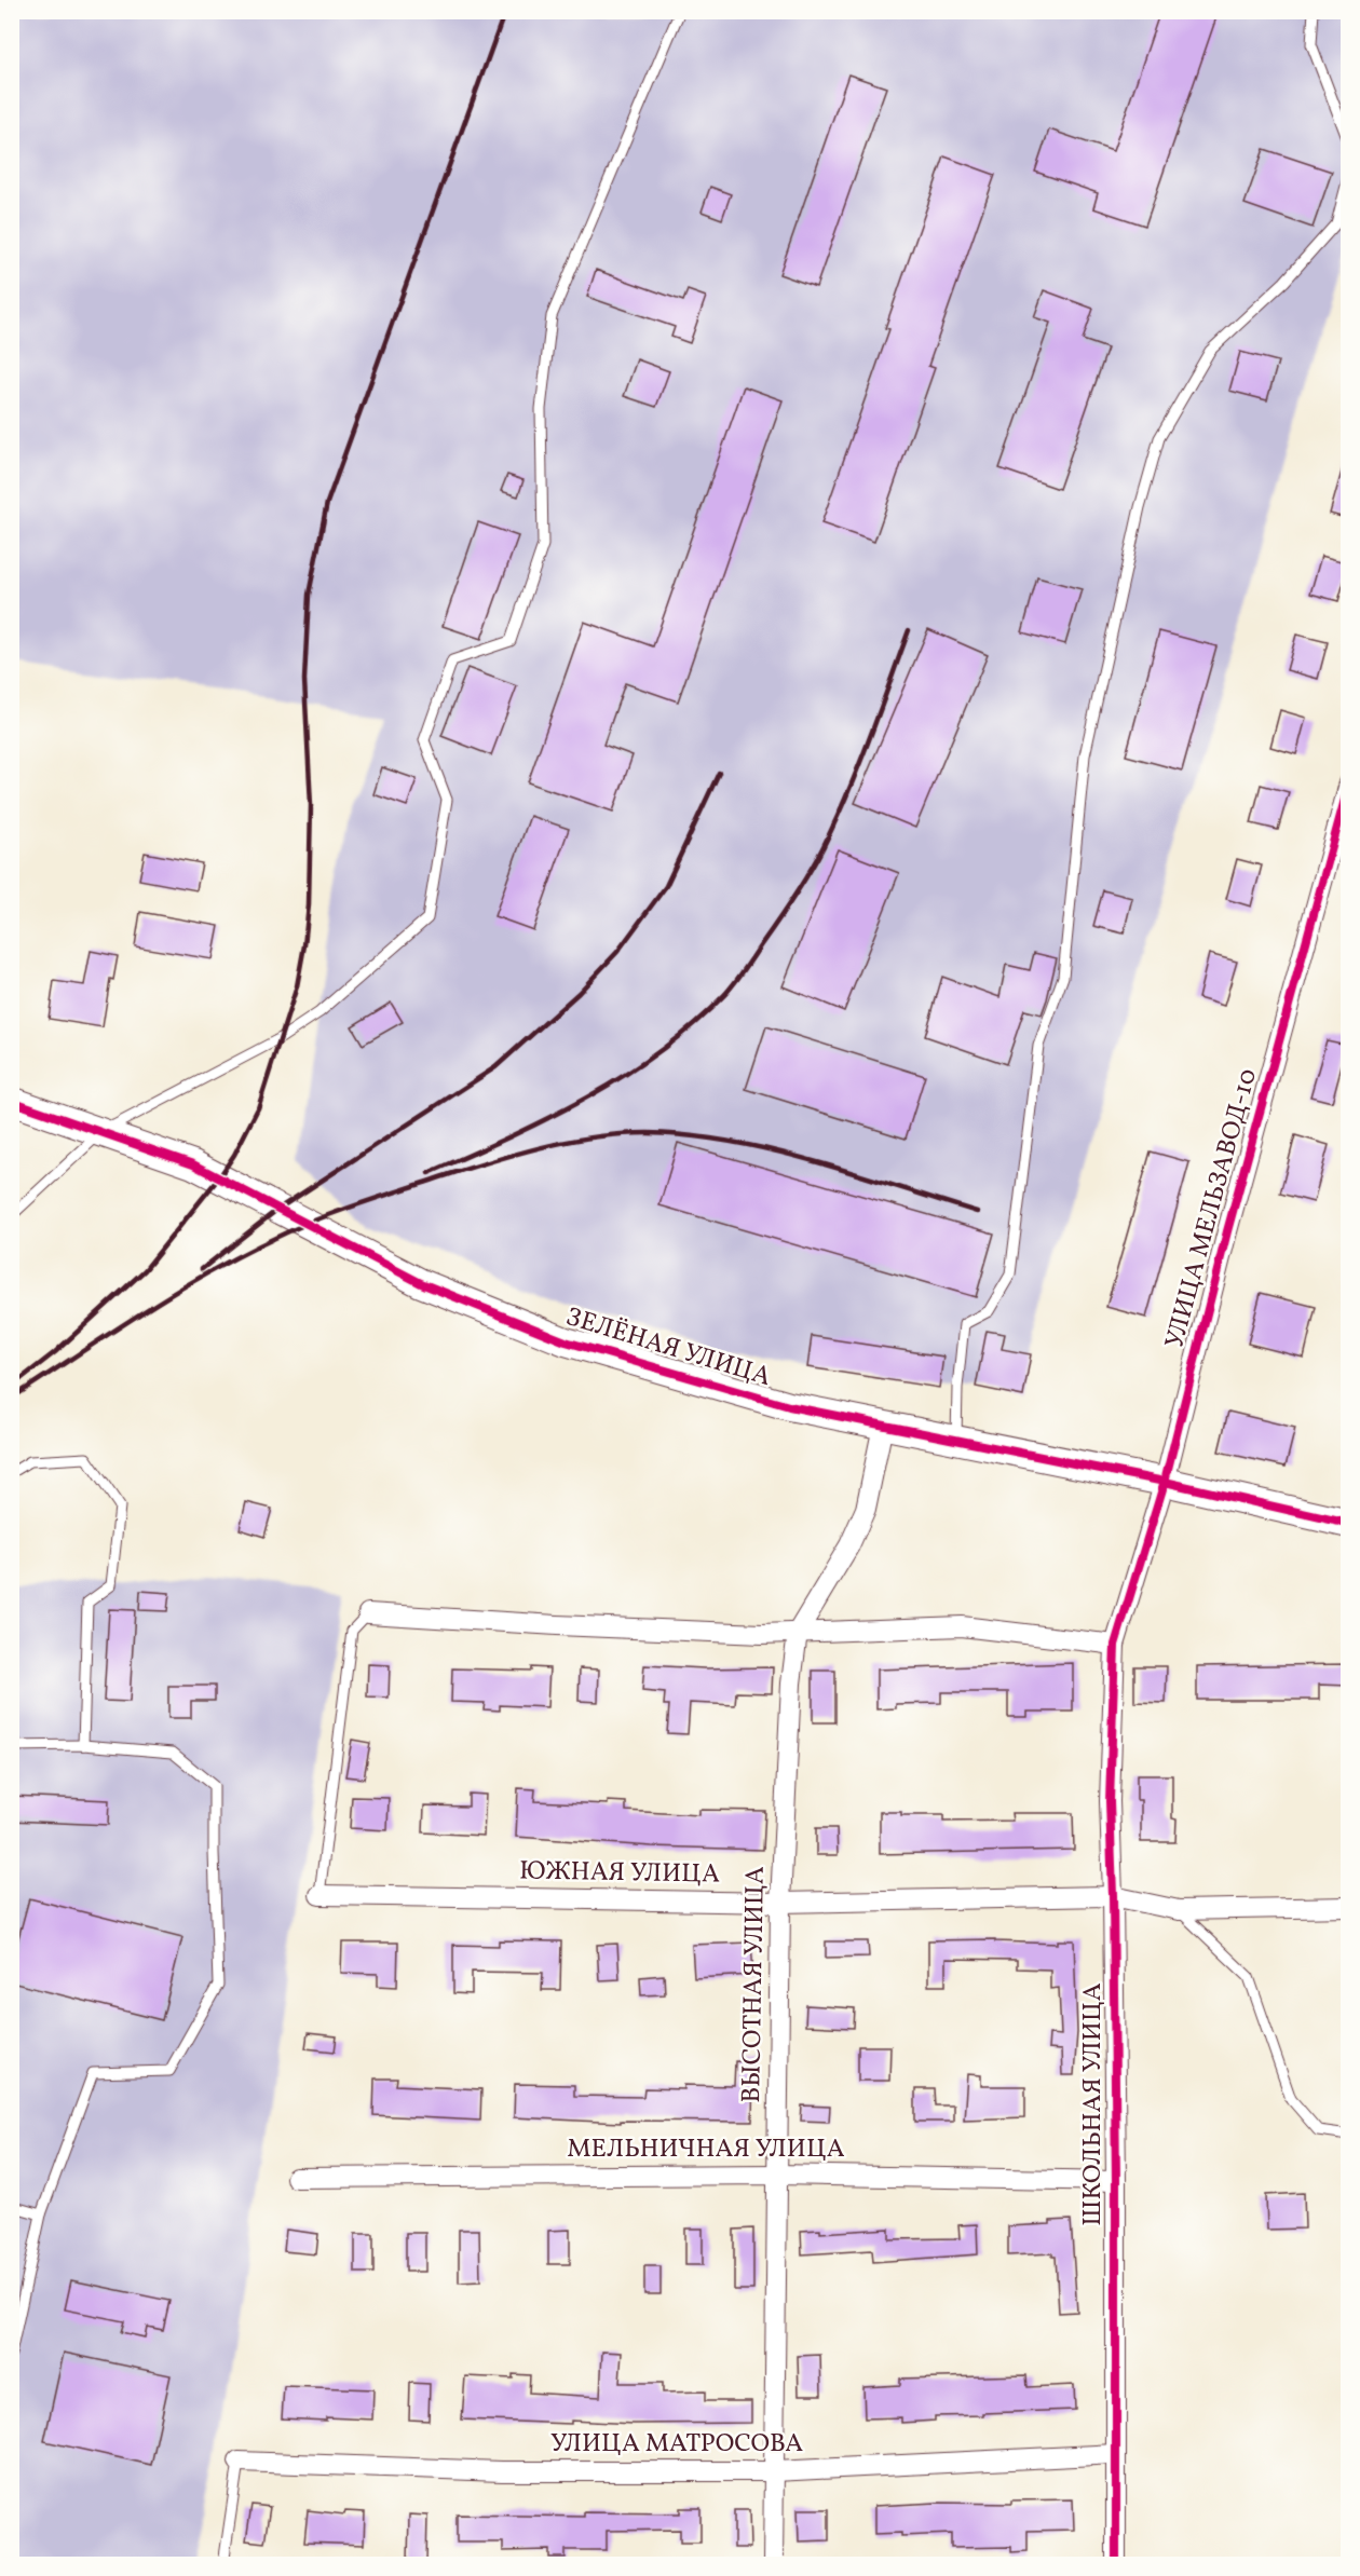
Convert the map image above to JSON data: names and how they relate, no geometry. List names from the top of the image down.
{
  "streets": {
    "street": [
      "УЛИЦА МЕЛЬЗАВОД-10",
      "ЗЕЛЁНАЯ УЛИЦА",
      "ЮЖНАЯ УЛИЦА",
      "ВЫСОТНАЯ УЛИЦА",
      "ШКОЛЬНАЯ УЛИЦА",
      "МЕЛЬНИЧНАЯ УЛИЦА",
      "УЛИЦА МАТРОСОВА"
    ]
  },
  "crossings": [
    ["УЛИЦА МЕЛЬЗАВОД-10", "ЗЕЛЁНАЯ УЛИЦА"],
    ["УЛИЦА МЕЛЬЗАВОД-10", "ШКОЛЬНАЯ УЛИЦА"],
    ["ЗЕЛЁНАЯ УЛИЦА", "ВЫСОТНАЯ УЛИЦА"],
    ["ЮЖНАЯ УЛИЦА", "ВЫСОТНАЯ УЛИЦА"],
    ["ЮЖНАЯ УЛИЦА", "ШКОЛЬНАЯ УЛИЦА"],
    ["ВЫСОТНАЯ УЛИЦА", "МЕЛЬНИЧНАЯ УЛИЦА"],
    ["ВЫСОТНАЯ УЛИЦА", "УЛИЦА МАТРОСОВА"],
    ["ШКОЛЬНАЯ УЛИЦА", "МЕЛЬНИЧНАЯ УЛИЦА"],
    ["ШКОЛЬНАЯ УЛИЦА", "УЛИЦА МАТРОСОВА"]
  ]
}
